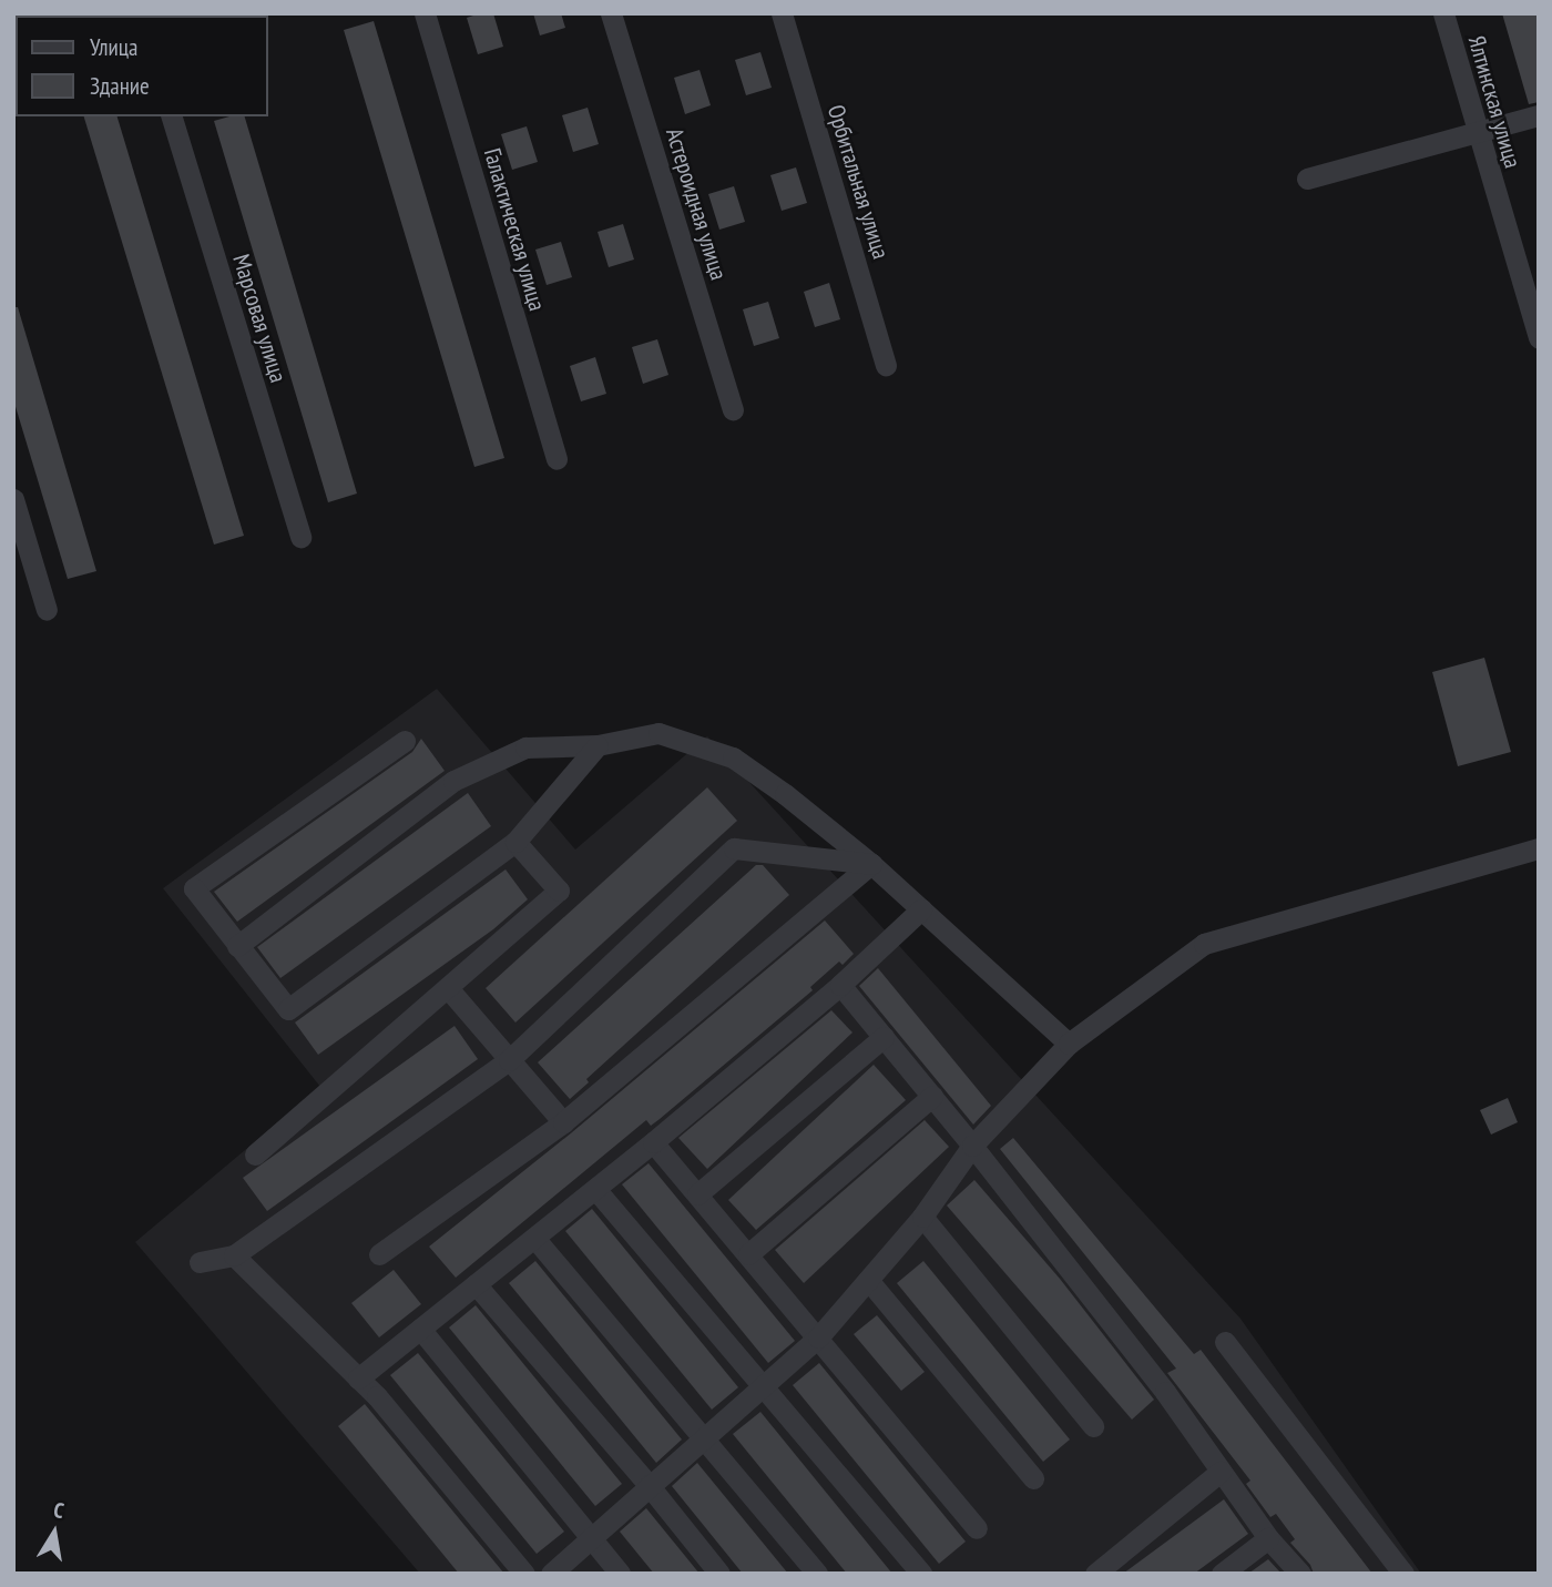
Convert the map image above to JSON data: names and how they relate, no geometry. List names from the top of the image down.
{
  "streets": {
    "street": [
      "Ялтинская улица",
      "Орбитальная улица",
      "Астероидная улица",
      "Галактическая улица",
      "Марсовая улица"
    ]
  },
  "legend": ["Улица", "Здание"],
  "north": "top"
}
